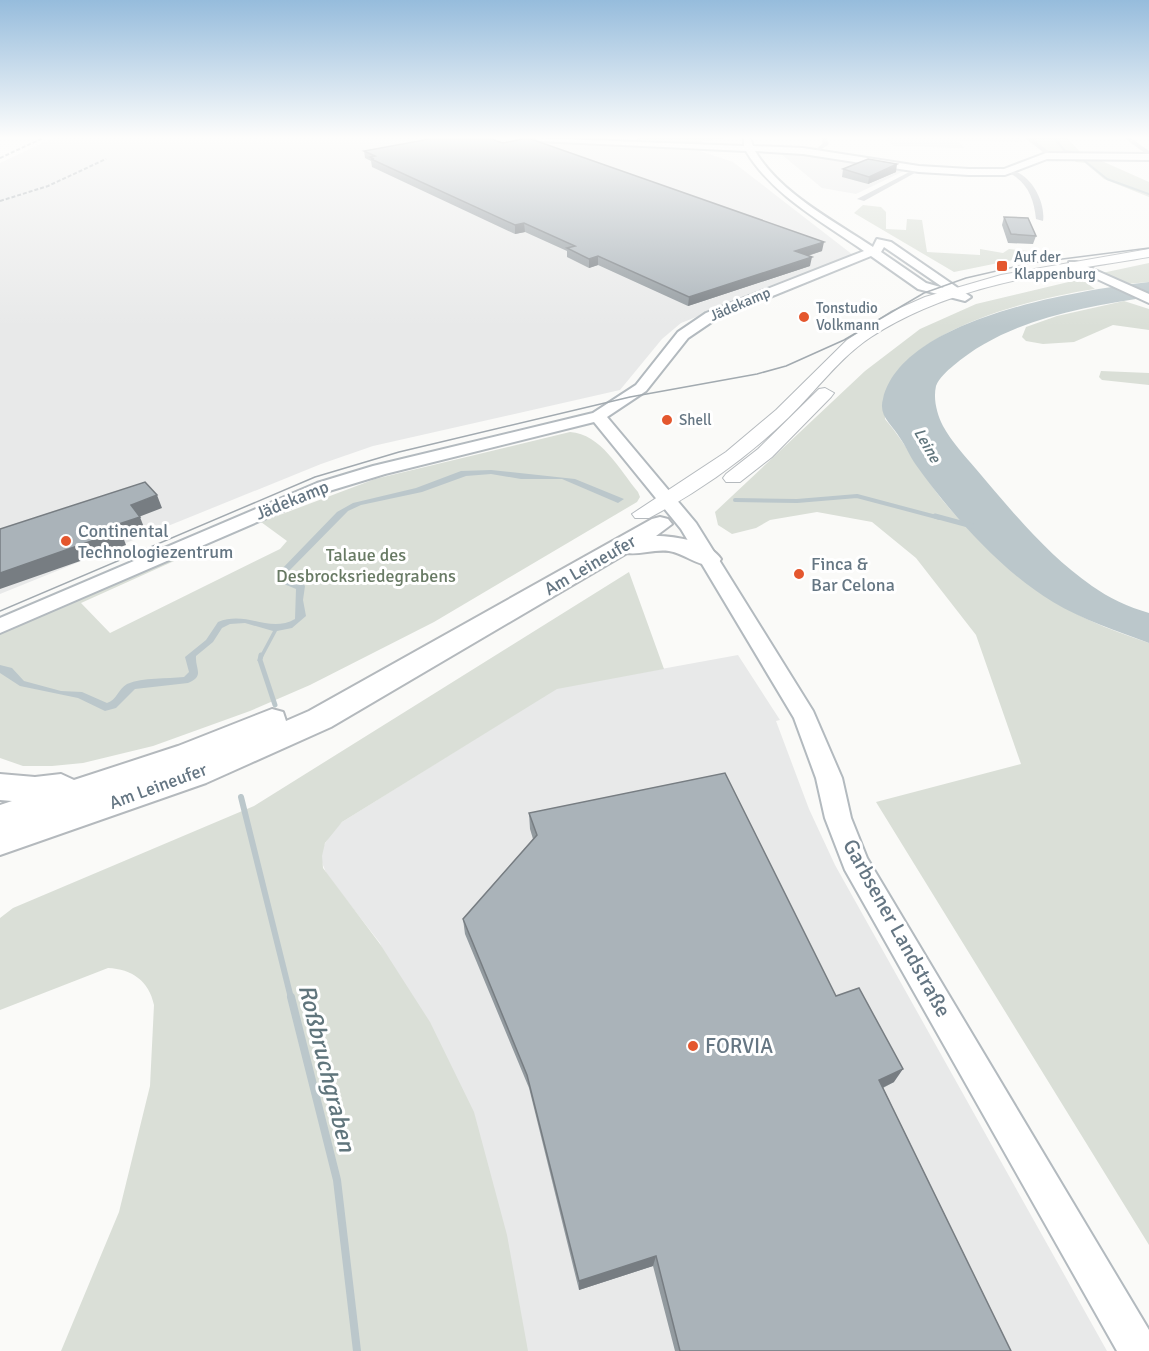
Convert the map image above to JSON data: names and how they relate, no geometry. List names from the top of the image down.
{
  "streets": {
    "highway": ["Am Leineufer"],
    "street": ["Jädekamp", "Garbsener Landstraße"]
  },
  "crossings": [
    ["Am Leineufer", "Garbsener Landstraße"]
  ],
  "water": ["Leine", "Roßbruchgraben"],
  "parks": ["Talaue des Desbrocksriedegrabens"],
  "places": {
    "transit": ["Auf der Klappenburg"],
    "other": [
      "Tonstudio Volkmann",
      "Shell",
      "Continental Technologiezentrum",
      "Finca & Bar Celona",
      "FORVIA"
    ]
  }
}
